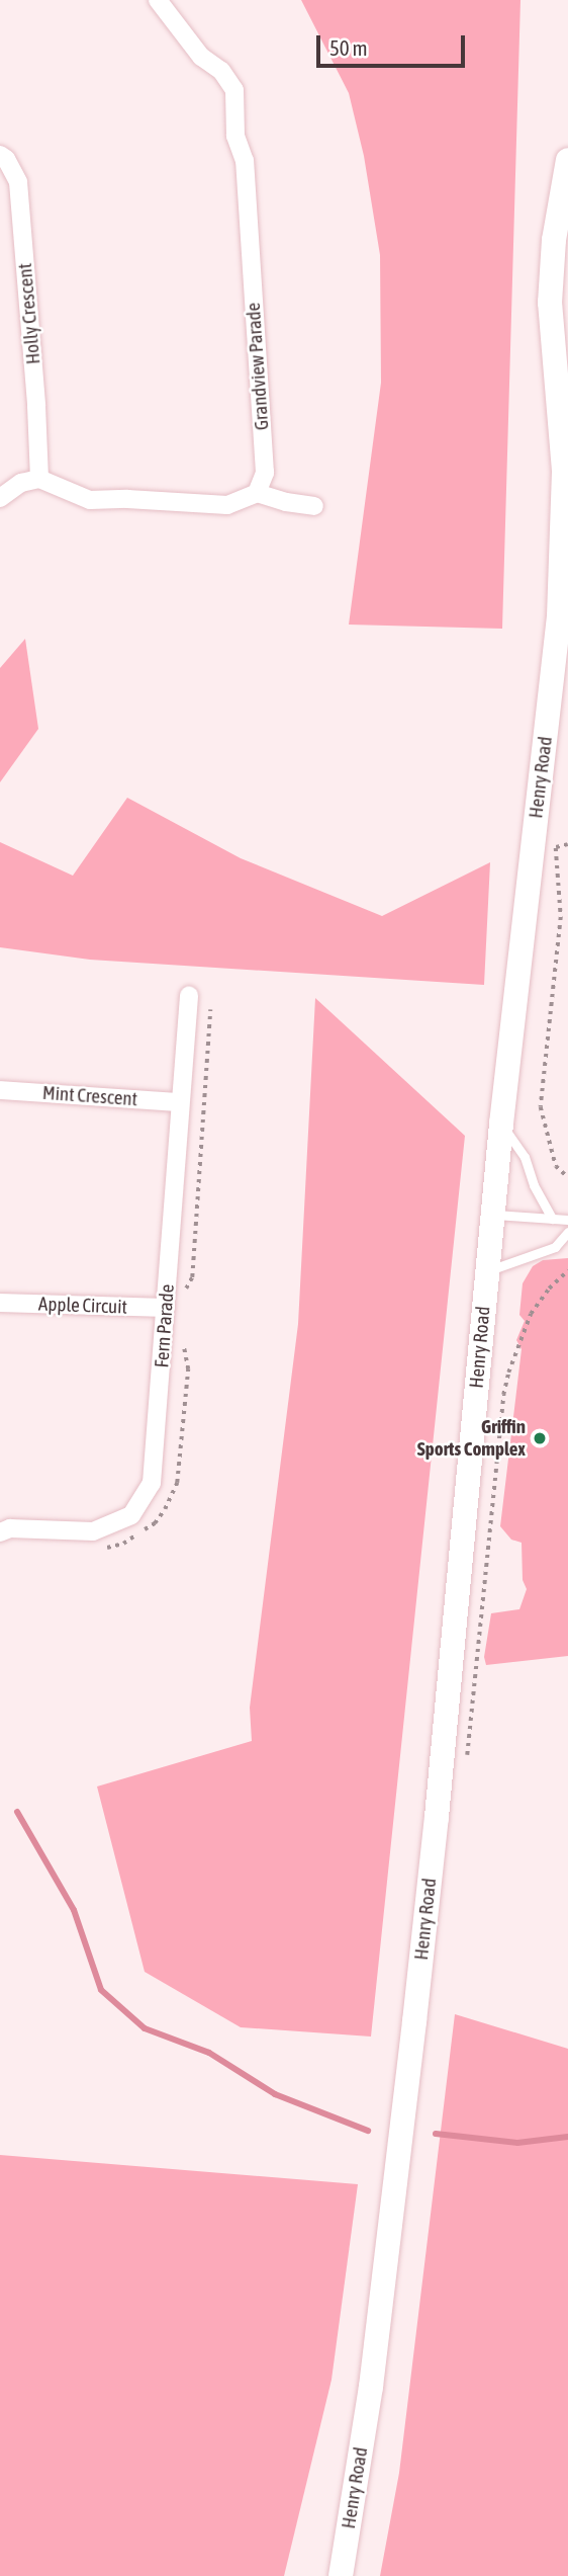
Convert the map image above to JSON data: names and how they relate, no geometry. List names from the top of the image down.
{
  "streets": {
    "main road": ["Henry Road"],
    "street": [
      "Holly Crescent",
      "Grandview Parade",
      "Mint Crescent",
      "Apple Circuit",
      "Fern Parade"
    ]
  },
  "crossings": [
    ["Mint Crescent", "Fern Parade"],
    ["Apple Circuit", "Fern Parade"]
  ],
  "places": ["Griffin Sports Complex"],
  "scale_bar": "50 m"
}
